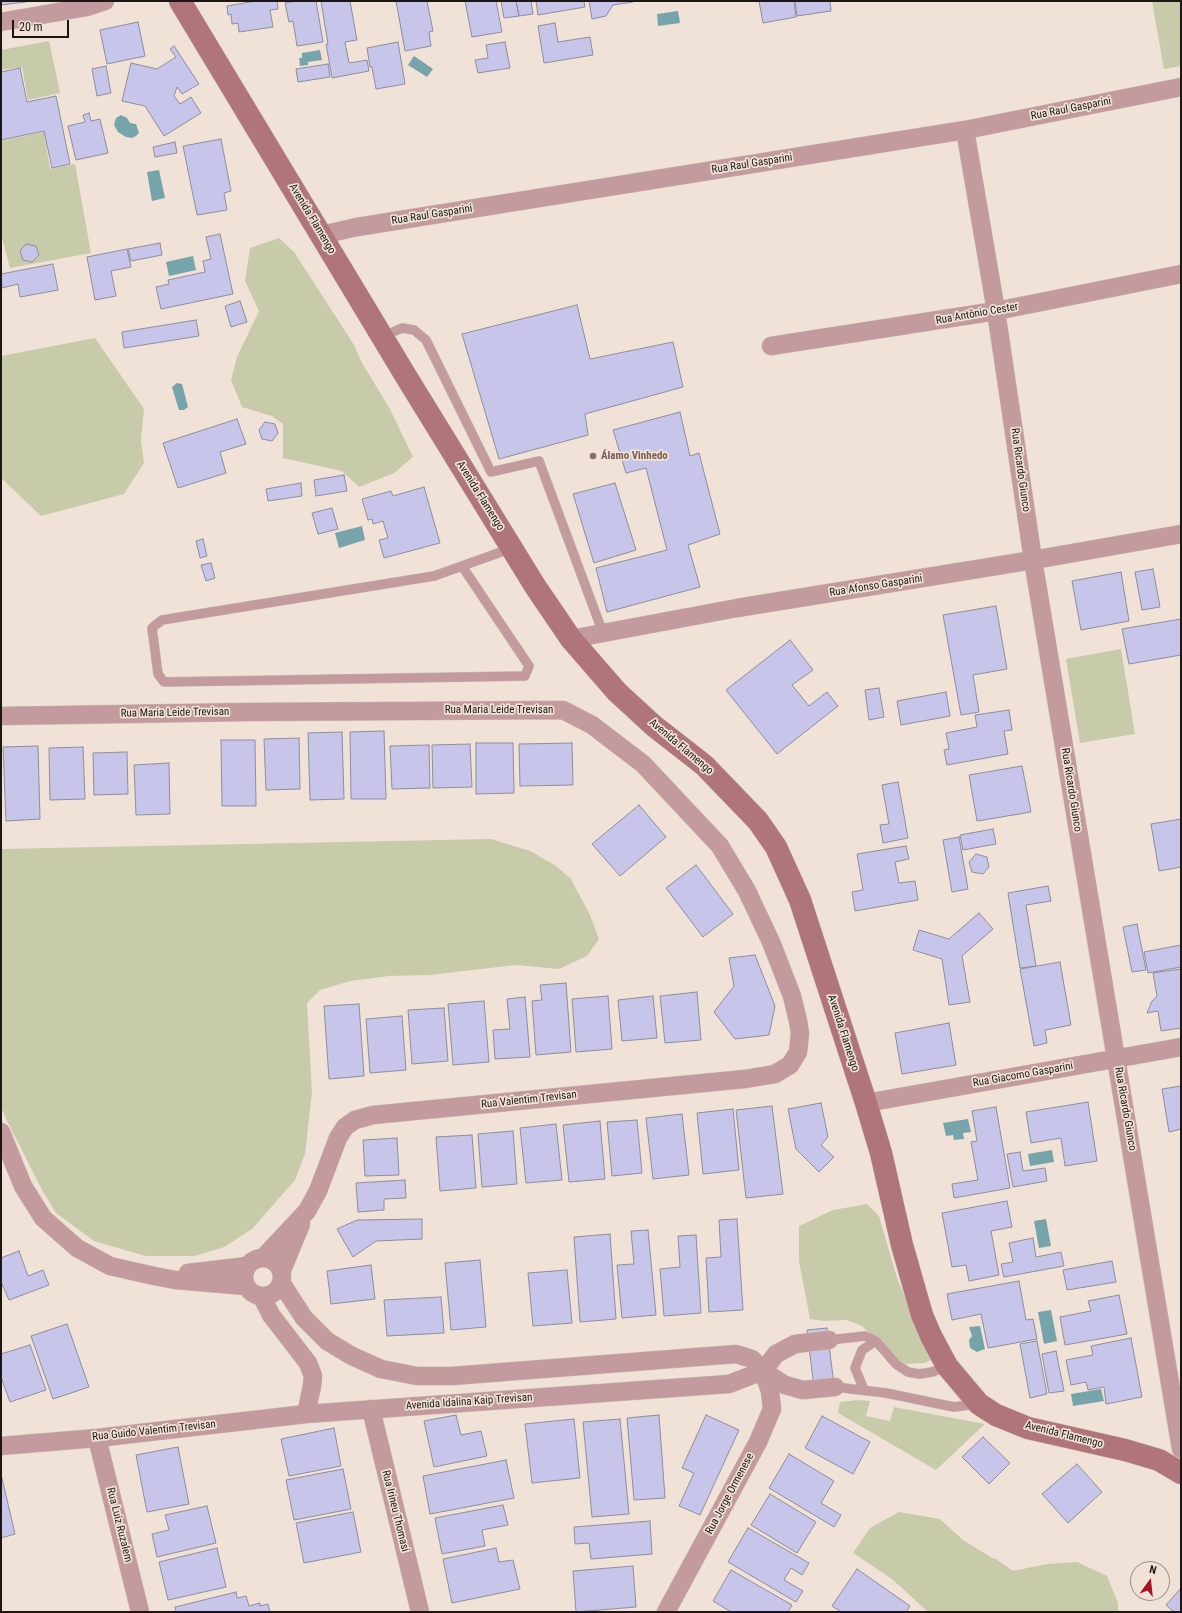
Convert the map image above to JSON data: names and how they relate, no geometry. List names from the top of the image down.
{
  "streets": {
    "street": [
      "Rua Raul Gasparini",
      "Avenida Flamengo",
      "Rua Antônio Cester",
      "Rua Ricardo Giunco",
      "Rua Afonso Gasparini",
      "Rua Maria Leide Trevisan",
      "Rua Giacomo Gasparini",
      "Rua Valentim Trevisan",
      "Avenida Idalina Kaip Trevisan",
      "Rua Guido Valentim Trevisan",
      "Rua Jorge Ormenese",
      "Rua Irineu Thomasi",
      "Rua Luiz Ruzalem"
    ]
  },
  "crossings": [
    ["Rua Raul Gasparini", "Avenida Flamengo"],
    ["Rua Raul Gasparini", "Rua Ricardo Giunco"],
    ["Avenida Flamengo", "Rua Afonso Gasparini"],
    ["Avenida Flamengo", "Rua Giacomo Gasparini"],
    ["Rua Antônio Cester", "Rua Ricardo Giunco"],
    ["Rua Ricardo Giunco", "Rua Afonso Gasparini"],
    ["Rua Ricardo Giunco", "Rua Giacomo Gasparini"],
    ["Rua Maria Leide Trevisan", "Rua Valentim Trevisan"],
    ["Avenida Idalina Kaip Trevisan", "Rua Guido Valentim Trevisan"],
    ["Avenida Idalina Kaip Trevisan", "Rua Jorge Ormenese"],
    ["Avenida Idalina Kaip Trevisan", "Rua Irineu Thomasi"],
    ["Rua Guido Valentim Trevisan", "Rua Luiz Ruzalem"]
  ],
  "places": ["Álamo Vinhedo"],
  "scale_bar": "20 m",
  "north": "top"
}
